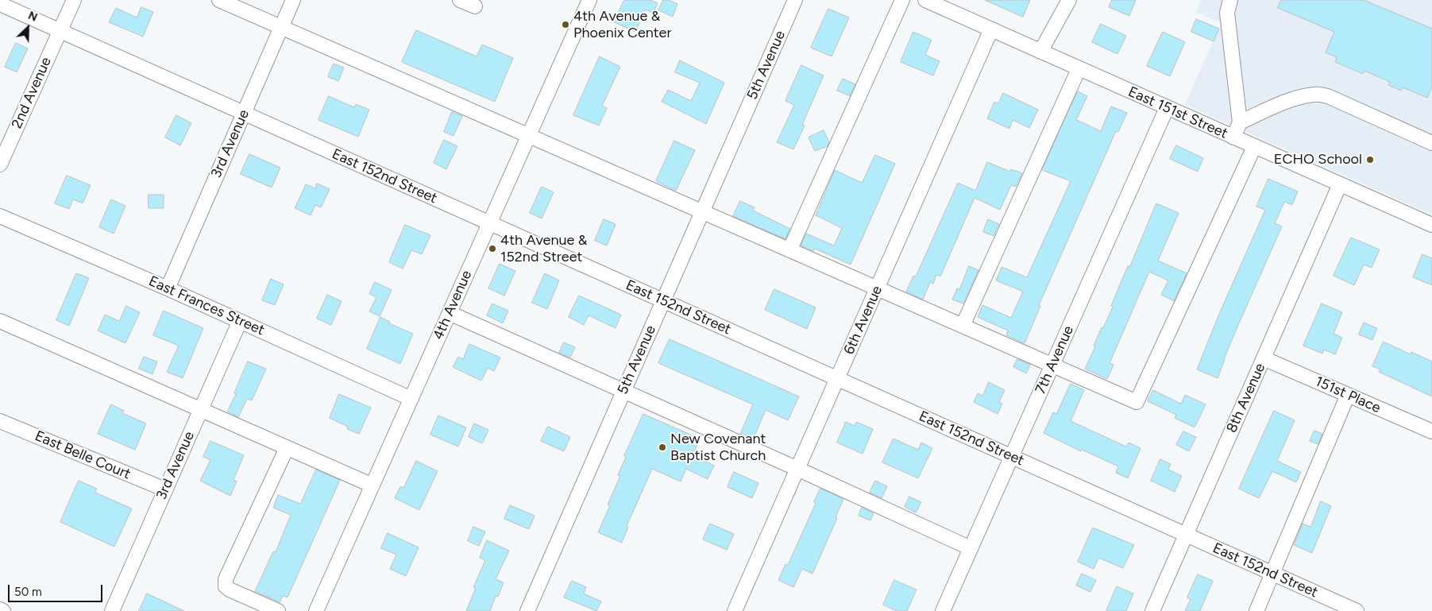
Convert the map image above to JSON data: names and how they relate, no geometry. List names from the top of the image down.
{
  "streets": {
    "street": [
      "5th Avenue",
      "2nd Avenue",
      "East 151st Street",
      "3rd Avenue",
      "East 152nd Street",
      "4th Avenue",
      "East Frances Street",
      "6th Avenue",
      "7th Avenue",
      "151st Place",
      "8th Avenue",
      "East Belle Court"
    ]
  },
  "crossings": [
    ["5th Avenue", "East 152nd Street"],
    ["2nd Avenue", "East 152nd Street"],
    ["East 151st Street", "6th Avenue"],
    ["East 151st Street", "7th Avenue"],
    ["East 151st Street", "8th Avenue"],
    ["3rd Avenue", "East 152nd Street"],
    ["3rd Avenue", "East Frances Street"],
    ["3rd Avenue", "East Belle Court"],
    ["East 152nd Street", "4th Avenue"],
    ["East 152nd Street", "6th Avenue"],
    ["East 152nd Street", "7th Avenue"],
    ["East 152nd Street", "8th Avenue"],
    ["4th Avenue", "East Frances Street"],
    ["151st Place", "8th Avenue"]
  ],
  "places": [
    "4th Avenue & Phoenix Center",
    "ECHO School",
    "4th Avenue & 152nd Street",
    "New Covenant Baptist Church"
  ],
  "scale_bar": "50 m",
  "north": "top right"
}
